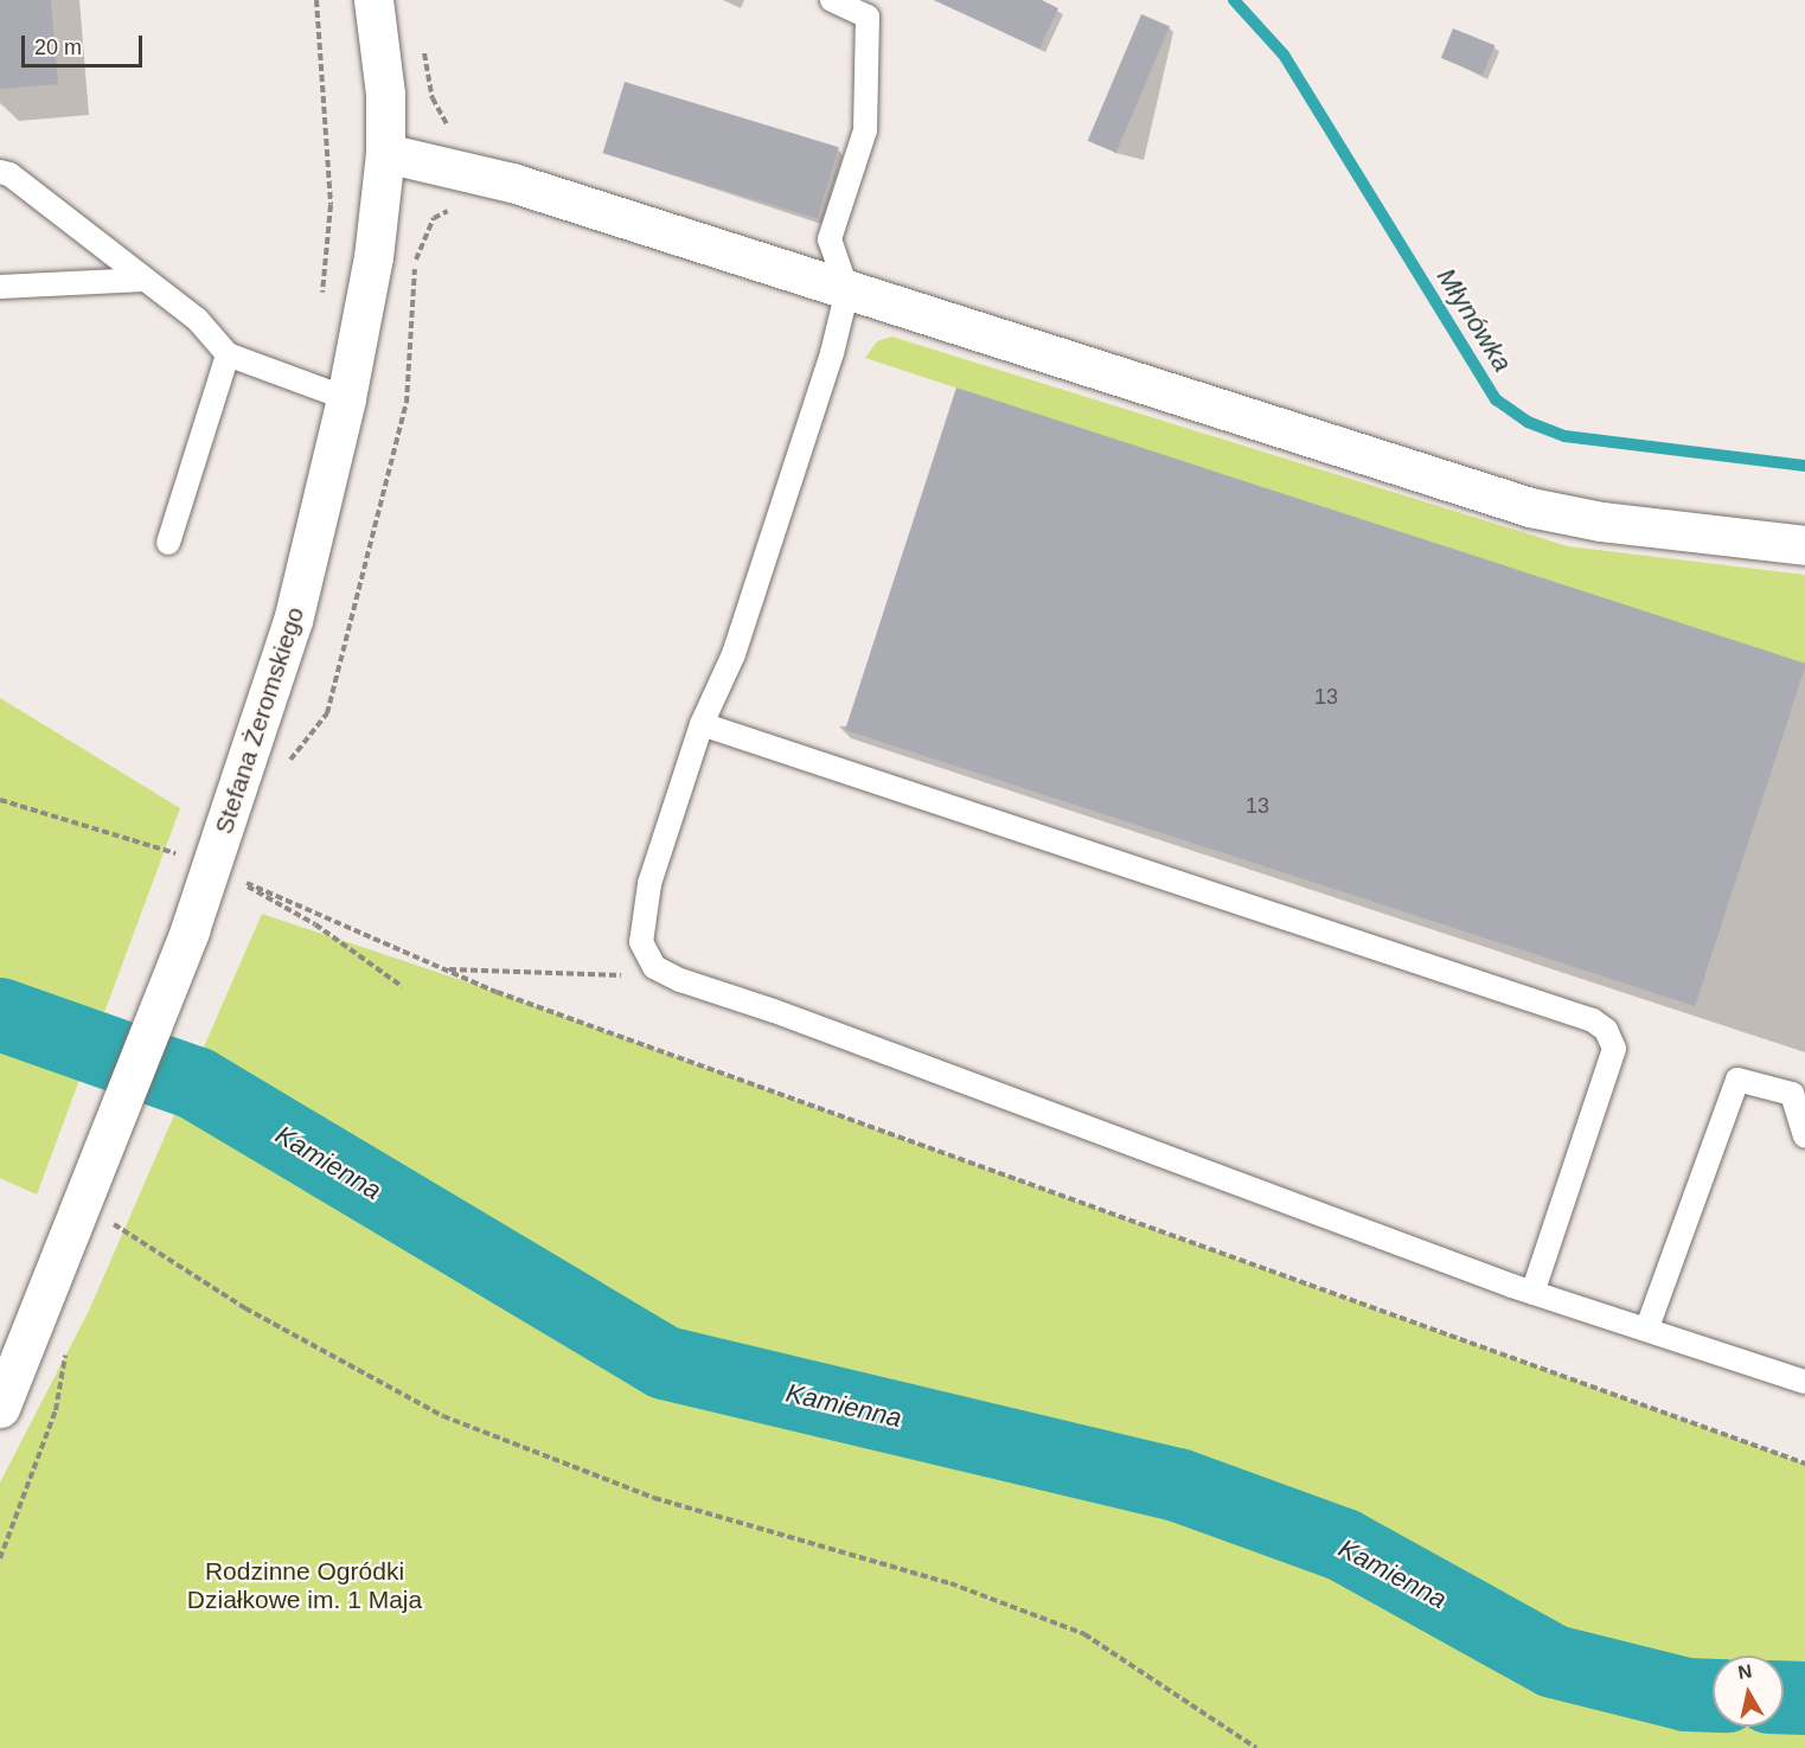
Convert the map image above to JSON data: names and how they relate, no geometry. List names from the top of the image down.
{
  "streets": {
    "street": ["Stefana Żeromskiego"]
  },
  "water": ["Młynówka", "Kamienna"],
  "parks": ["Rodzinne Ogródki Działkowe im. 1 Maja"],
  "house_numbers": ["13", "13"],
  "scale_bar": "20 m",
  "north": "top"
}
